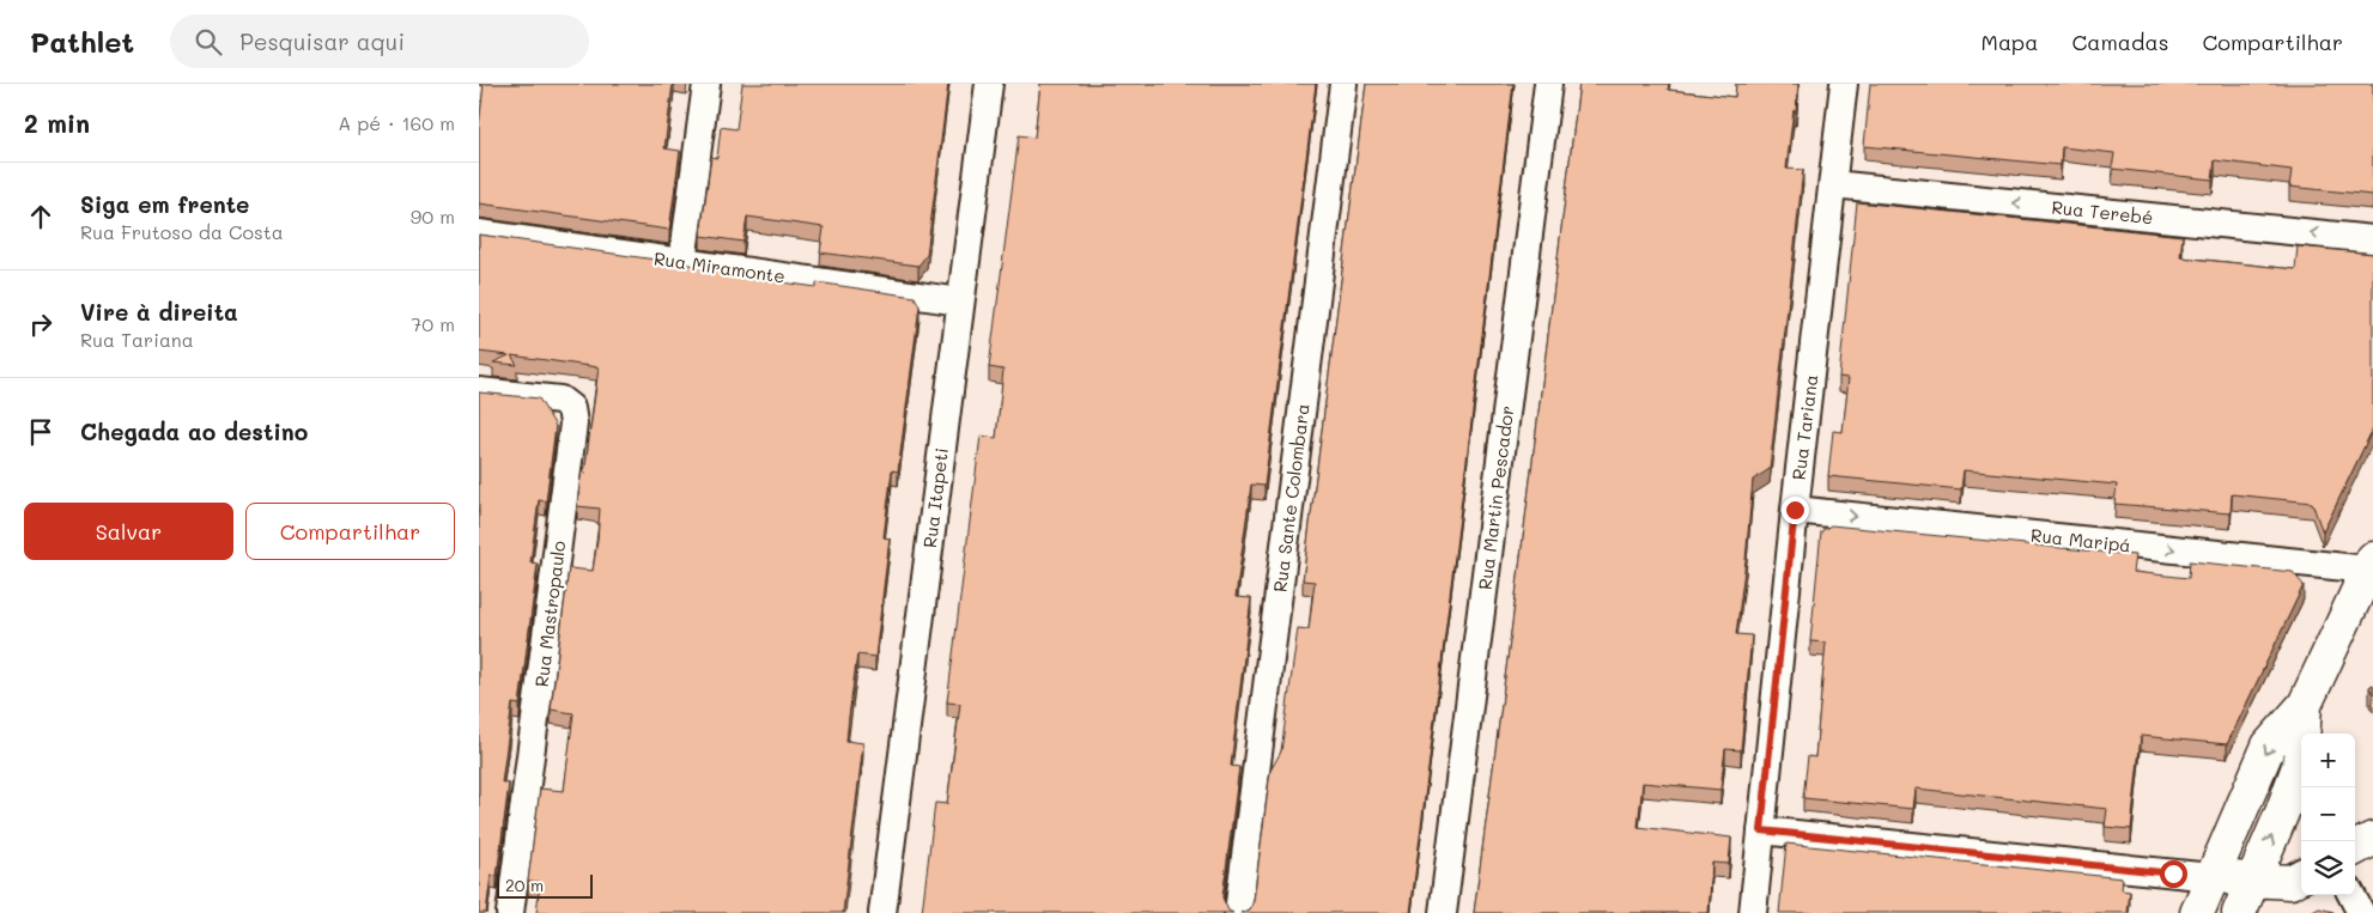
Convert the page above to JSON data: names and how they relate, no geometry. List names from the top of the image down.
{
  "streets": {
    "street": [
      "Rua Terebé",
      "Rua Miramonte",
      "Rua Tariana",
      "Rua Itapeti",
      "Rua Sante Colombara",
      "Rua Martin Pescador",
      "Rua Maripá",
      "Rua Mastropaulo"
    ]
  },
  "crossings": [
    ["Rua Terebé", "Rua Tariana"],
    ["Rua Miramonte", "Rua Itapeti"],
    ["Rua Tariana", "Rua Maripá"]
  ],
  "one_way": ["Rua Terebé", "Rua Maripá"],
  "scale_bar": "20 m",
  "page": {
    "header": "Pathlet",
    "search": "Pesquisar aqui",
    "nav": ["Mapa", "Camadas", "Compartilhar"],
    "heading": ["2 min", "A pé · 160 m"],
    "list": [
      ["Siga em frente", "Rua Frutoso da Costa", "90 m"],
      ["Vire à direita", "Rua Tariana", "70 m"],
      "Chegada ao destino"
    ],
    "buttons": ["Salvar", "Compartilhar"],
    "map_buttons": ["+", "−"],
    "scale": "20 m"
  }
}
